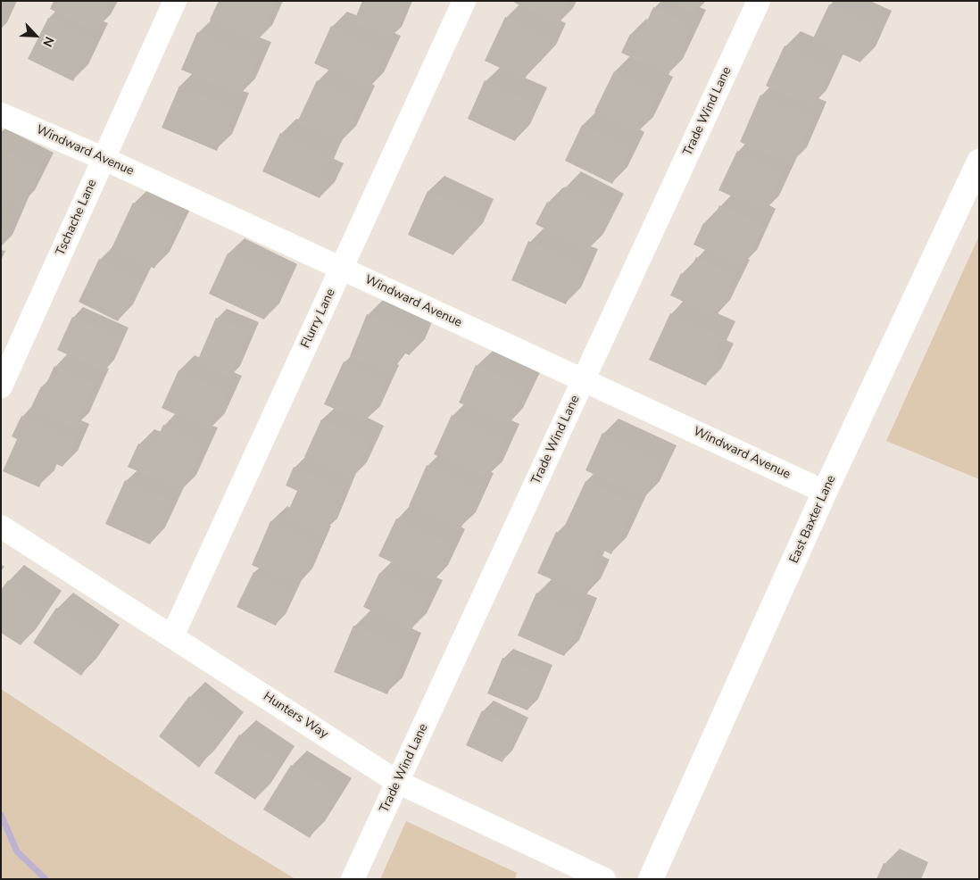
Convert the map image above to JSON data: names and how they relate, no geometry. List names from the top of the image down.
{
  "streets": {
    "main road": ["East Baxter Lane"],
    "street": [
      "Trade Wind Lane",
      "Windward Avenue",
      "Tschache Lane",
      "Flurry Lane",
      "Hunters Way"
    ]
  },
  "crossings": [
    ["Trade Wind Lane", "Windward Avenue"],
    ["Trade Wind Lane", "Hunters Way"],
    ["Windward Avenue", "Tschache Lane"],
    ["Windward Avenue", "Flurry Lane"],
    ["Windward Avenue", "East Baxter Lane"],
    ["Flurry Lane", "Hunters Way"]
  ],
  "north": "bottom right"
}
